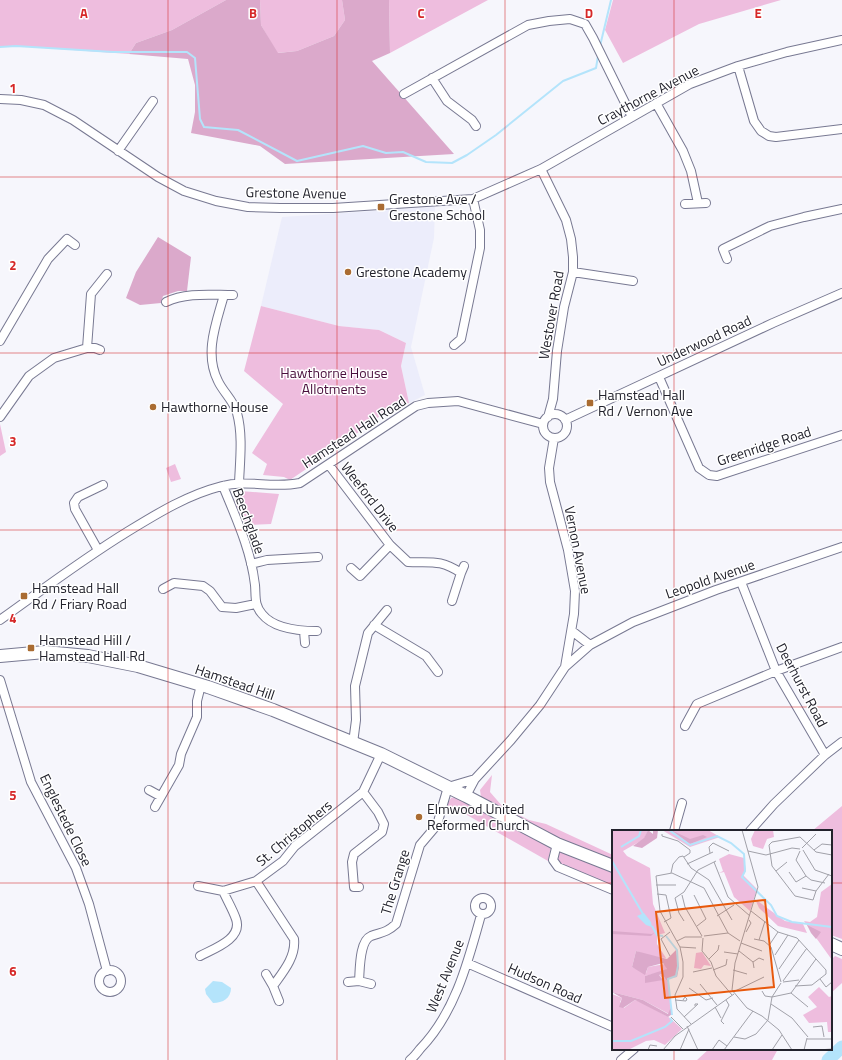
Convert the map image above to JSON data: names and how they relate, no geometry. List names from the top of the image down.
{
  "streets": {
    "main road": ["Hamstead Hill"],
    "street": [
      "Craythorne Avenue",
      "Grestone Avenue",
      "Westover Road",
      "Underwood Road",
      "Hamstead Hall Road",
      "Greenridge Road",
      "Weeford Drive",
      "Beechglade",
      "Vernon Avenue",
      "Leopold Avenue",
      "Deerhurst Road",
      "Englestede Close",
      "St. Christophers",
      "The Grange",
      "West Avenue",
      "Hudson Road"
    ]
  },
  "crossings": [
    ["Craythorne Avenue", "Grestone Avenue"],
    ["Craythorne Avenue", "Westover Road"],
    ["Grestone Avenue", "Westover Road"],
    ["Westover Road", "Underwood Road"],
    ["Westover Road", "Hamstead Hall Road"],
    ["Westover Road", "Vernon Avenue"],
    ["Underwood Road", "Hamstead Hall Road"],
    ["Underwood Road", "Greenridge Road"],
    ["Underwood Road", "Vernon Avenue"],
    ["Hamstead Hall Road", "Weeford Drive"],
    ["Hamstead Hall Road", "Beechglade"],
    ["Hamstead Hall Road", "Vernon Avenue"],
    ["Vernon Avenue", "Leopold Avenue"],
    ["Vernon Avenue", "Hamstead Hill"],
    ["Leopold Avenue", "Deerhurst Road"],
    ["Hamstead Hill", "St. Christophers"],
    ["Hamstead Hill", "The Grange"],
    ["West Avenue", "Hudson Road"]
  ],
  "parks": ["Hawthorne House Allotments"],
  "places": {
    "transit": [
      "Grestone Ave / Grestone School",
      "Hamstead Hall Rd / Vernon Ave",
      "Hamstead Hall Rd / Friary Road",
      "Hamstead Hill / Hamstead Hall Rd"
    ],
    "other": ["Grestone Academy", "Hawthorne House", "Elmwood United Reformed Church"]
  },
  "grid": {
    "columns": [
      "A",
      "B",
      "C",
      "D",
      "E"
    ],
    "rows": [
      "1",
      "2",
      "3",
      "4",
      "5",
      "6"
    ]
  }
}
